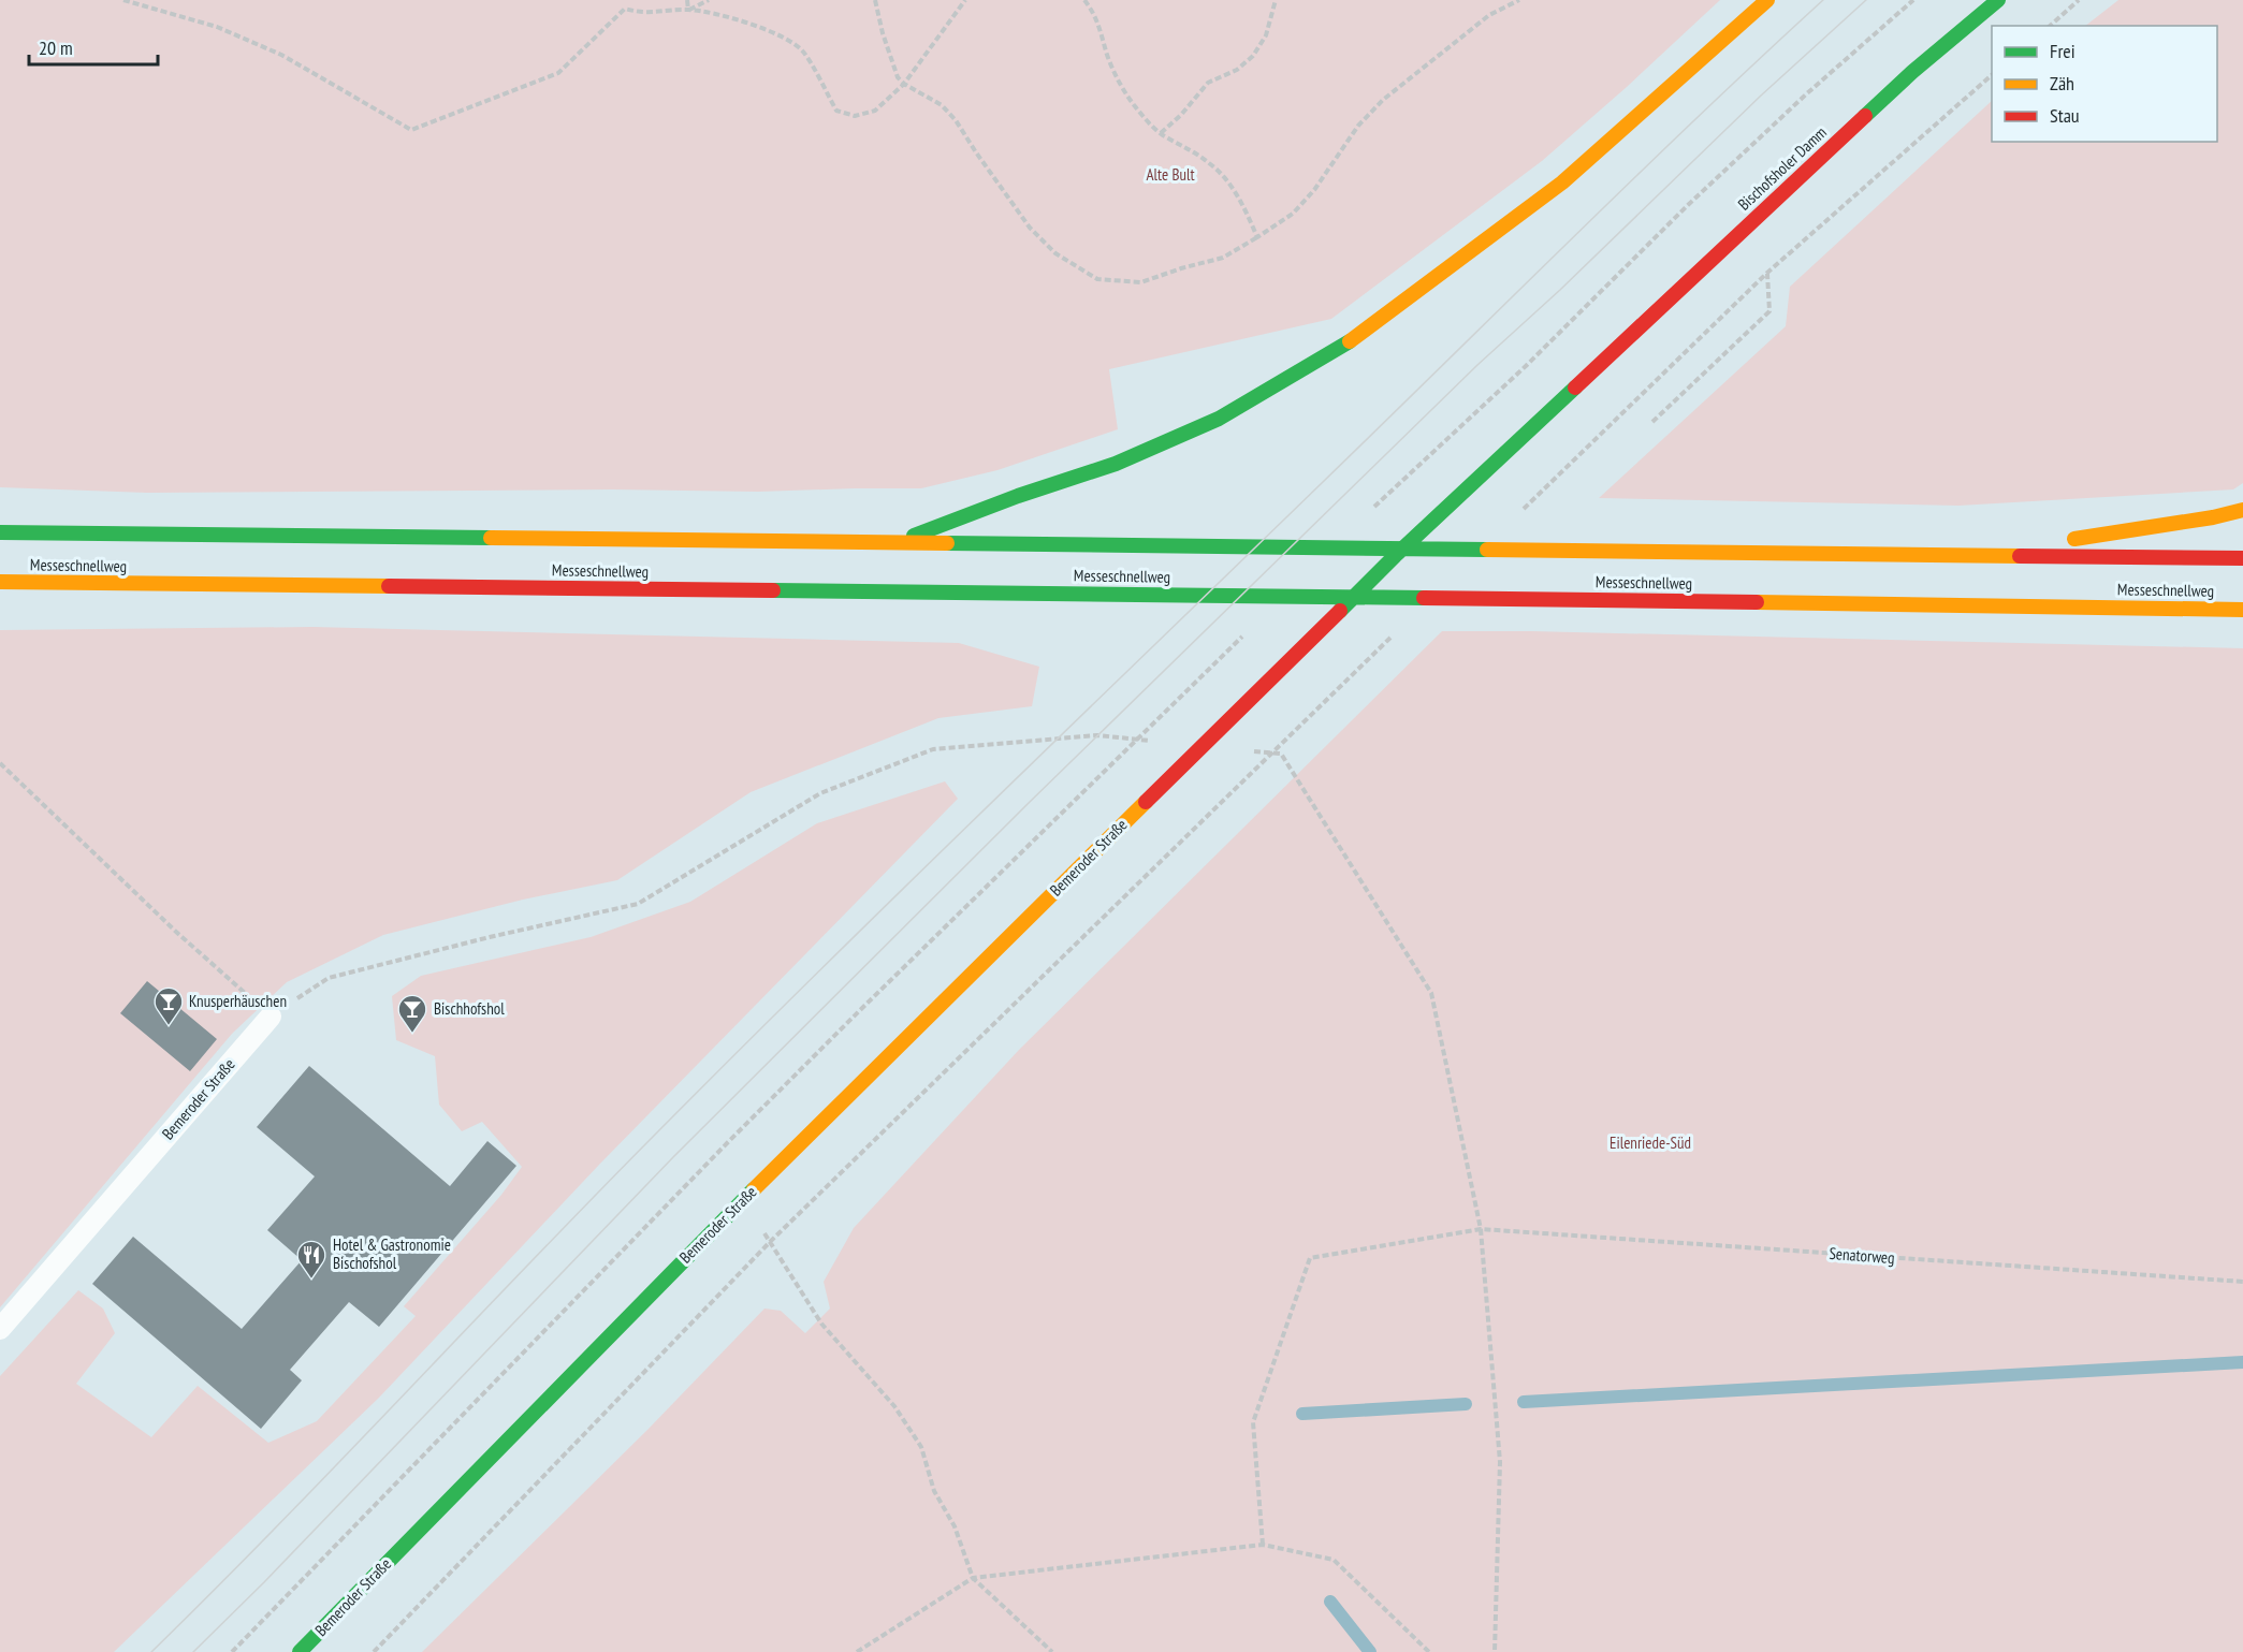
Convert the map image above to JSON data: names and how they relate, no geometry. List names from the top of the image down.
{
  "streets": {
    "main road": ["Bischofsholer Damm", "Messeschnellweg", "Bemeroder Straße"],
    "path": ["Senatorweg"]
  },
  "crossings": [
    ["Bischofsholer Damm", "Bemeroder Straße"]
  ],
  "parks": ["Alte Bult", "Eilenriede-Süd"],
  "places": {
    "bar": ["Knusperhäuschen", "Bischhofshol"],
    "restaurant": ["Hotel & Gastronomie Bischofshol"]
  },
  "legend": ["Frei", "Zäh", "Stau"],
  "scale_bar": "20 m"
}
